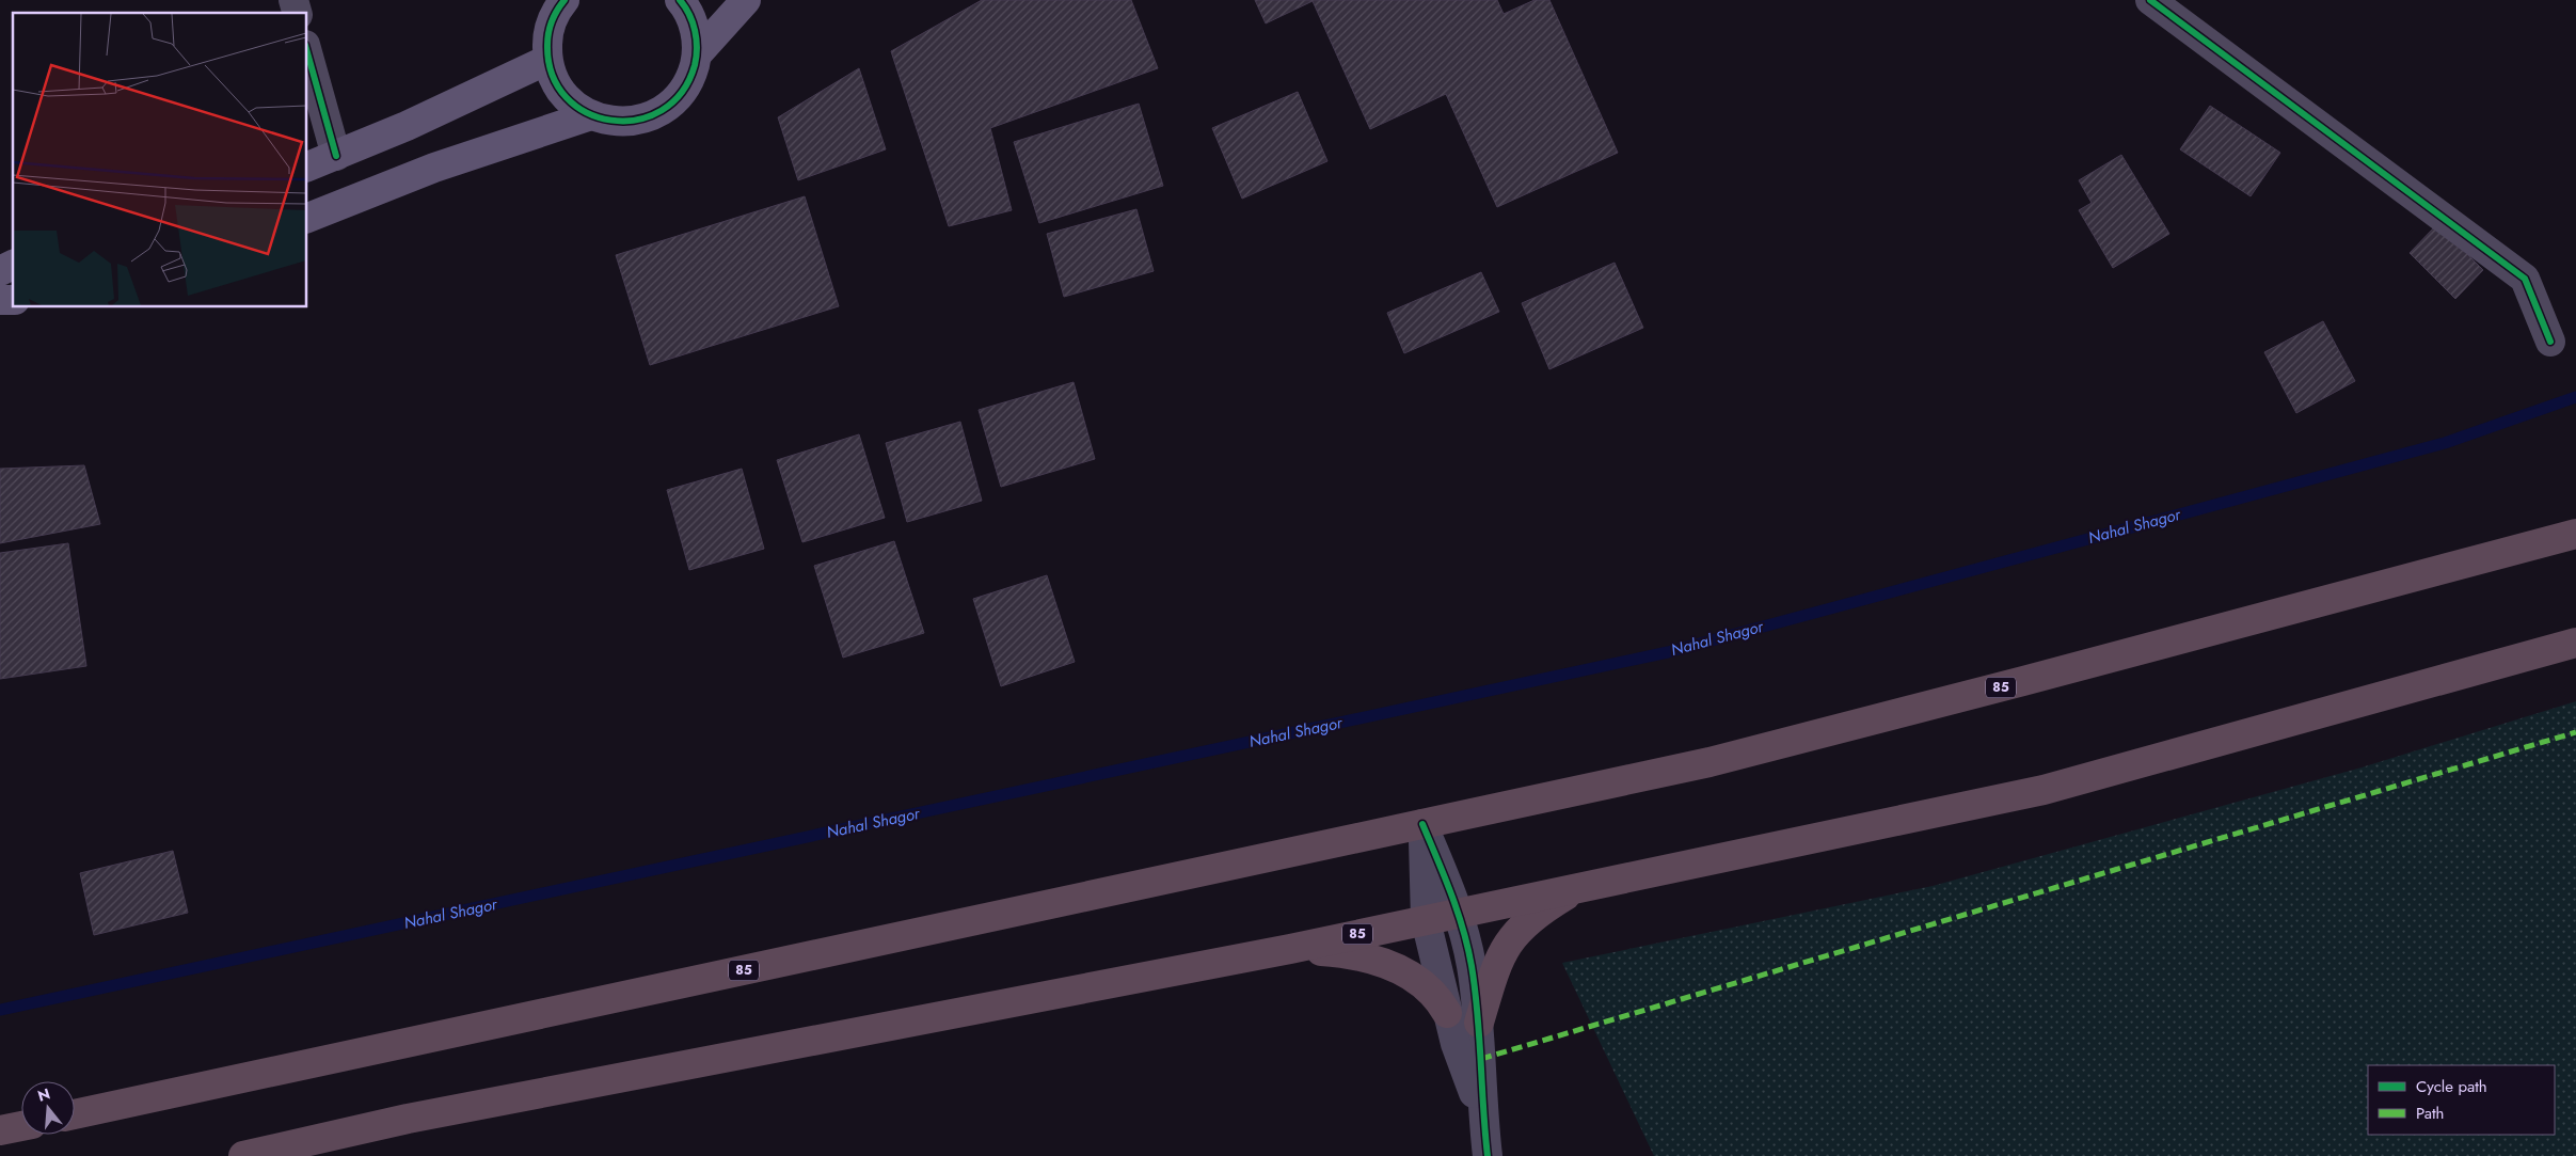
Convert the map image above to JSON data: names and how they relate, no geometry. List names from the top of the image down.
{
  "streets": {
    "highway": ["85"]
  },
  "water": ["Nahal Shagor"],
  "legend": ["Cycle path", "Path"],
  "north": "top"
}
